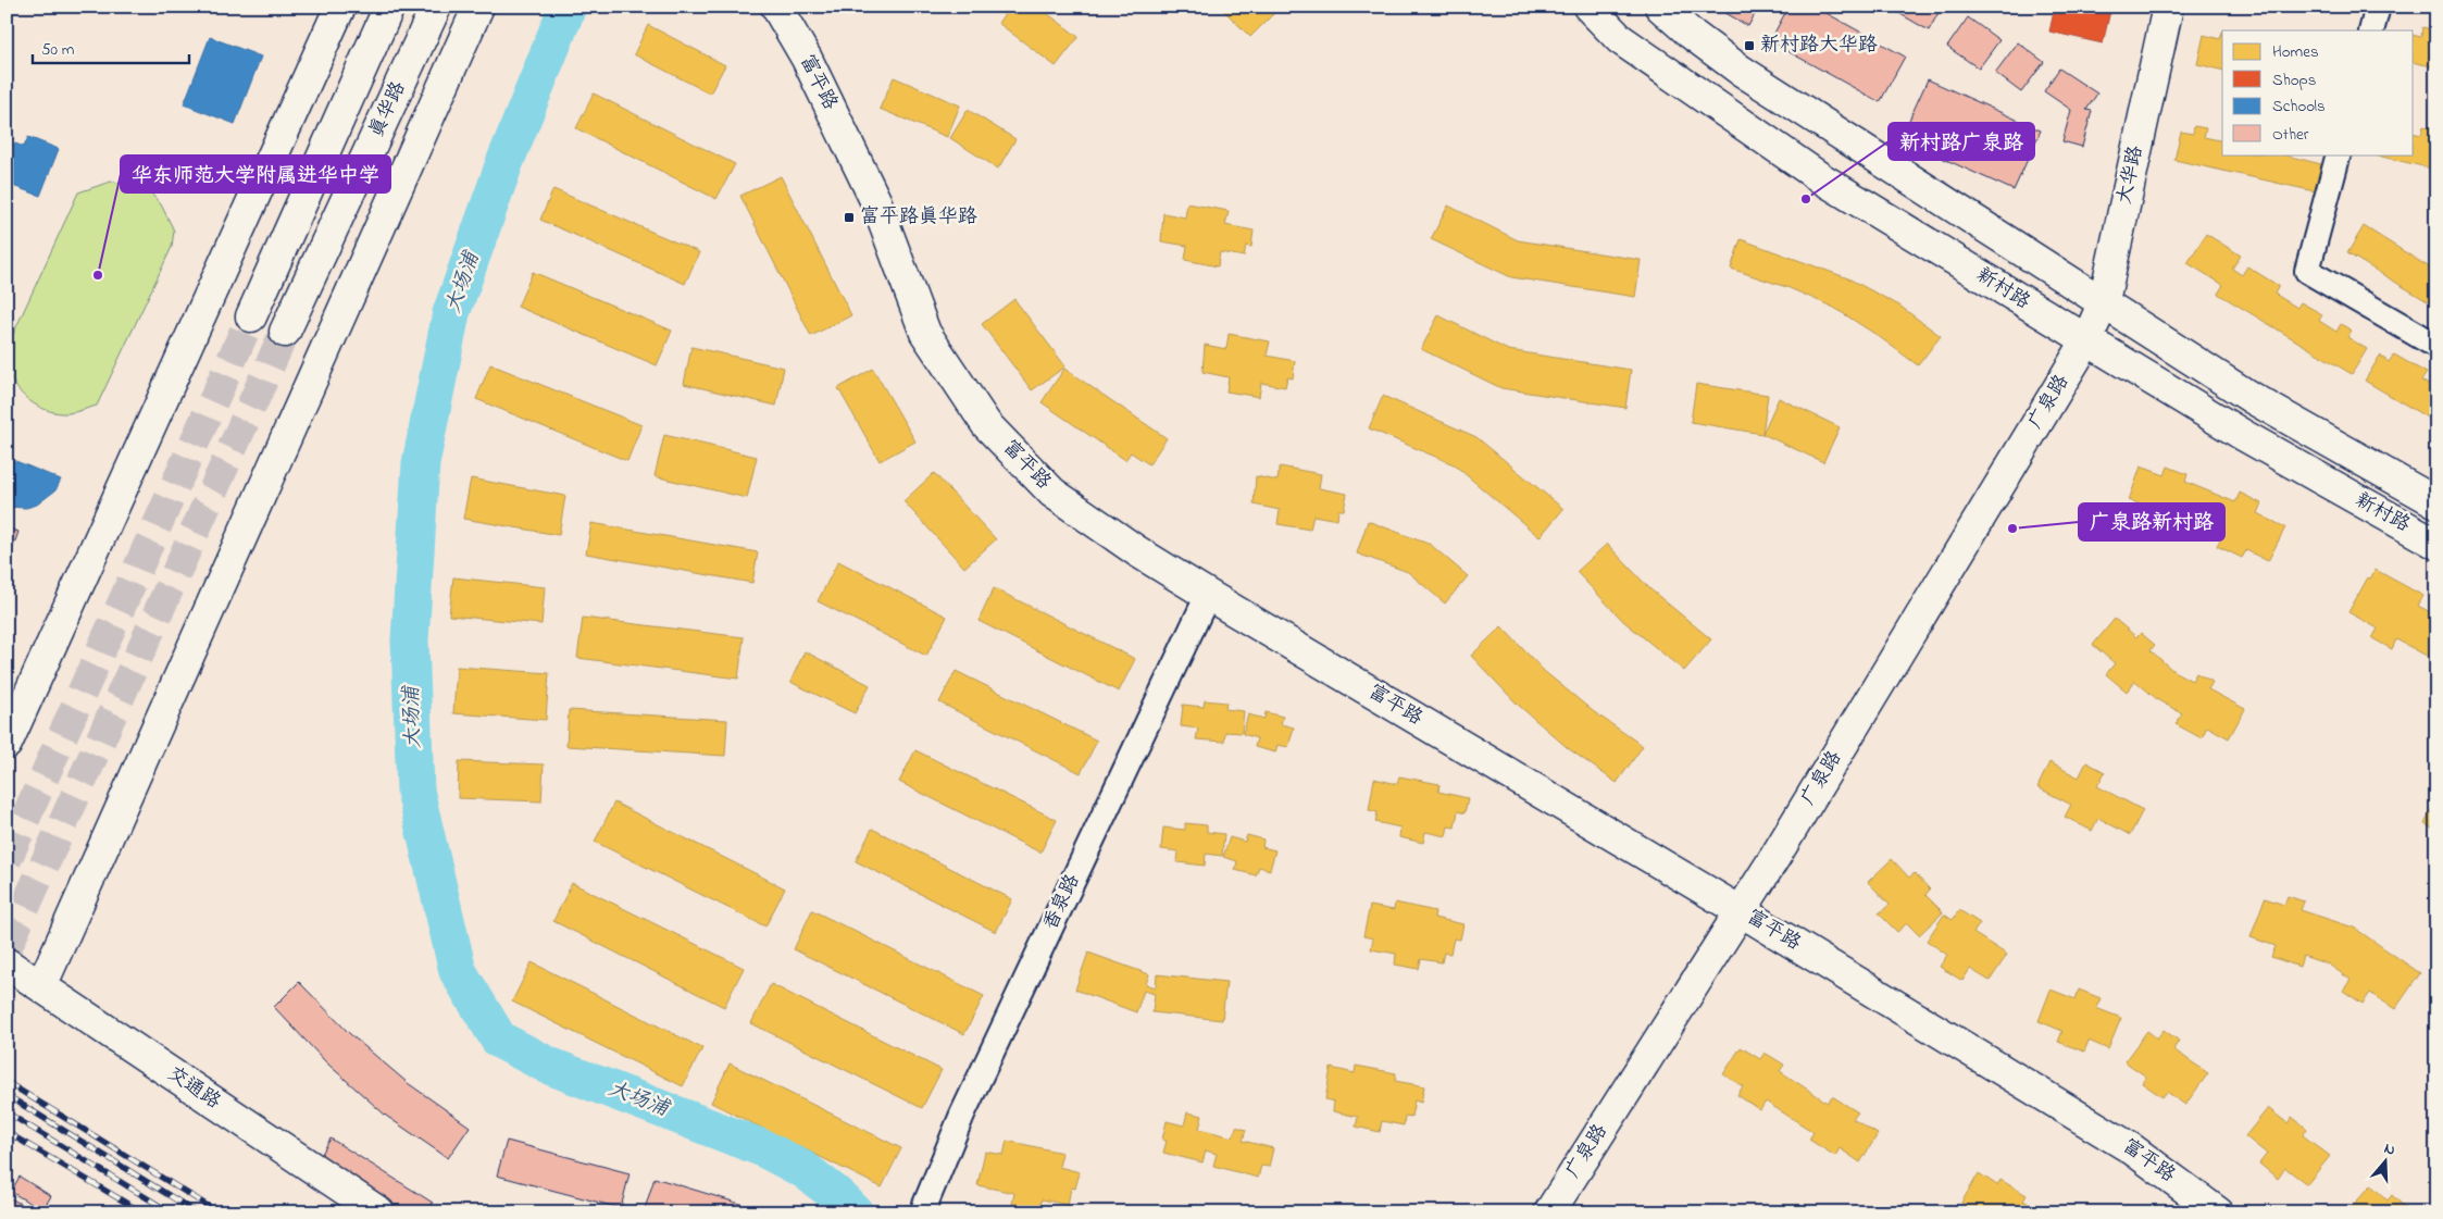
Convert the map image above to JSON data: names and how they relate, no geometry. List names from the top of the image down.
{
  "streets": {
    "main road": [
      "富平路",
      "真华路",
      "大华路",
      "新村路",
      "广泉路",
      "交通路"
    ],
    "street": ["香泉路"]
  },
  "crossings": [
    ["富平路", "广泉路"],
    ["富平路", "香泉路"],
    ["大华路", "新村路"],
    ["大华路", "广泉路"],
    ["新村路", "广泉路"]
  ],
  "water": ["大场浦"],
  "places": {
    "transit": ["新村路大华路", "富平路真华路"],
    "other": ["新村路广泉路", "华东师范大学附属进华中学", "广泉路新村路"]
  },
  "legend": [
    "Homes",
    "Shops",
    "Schools",
    "Other"
  ],
  "scale_bar": "50 m",
  "north": "top"
}
